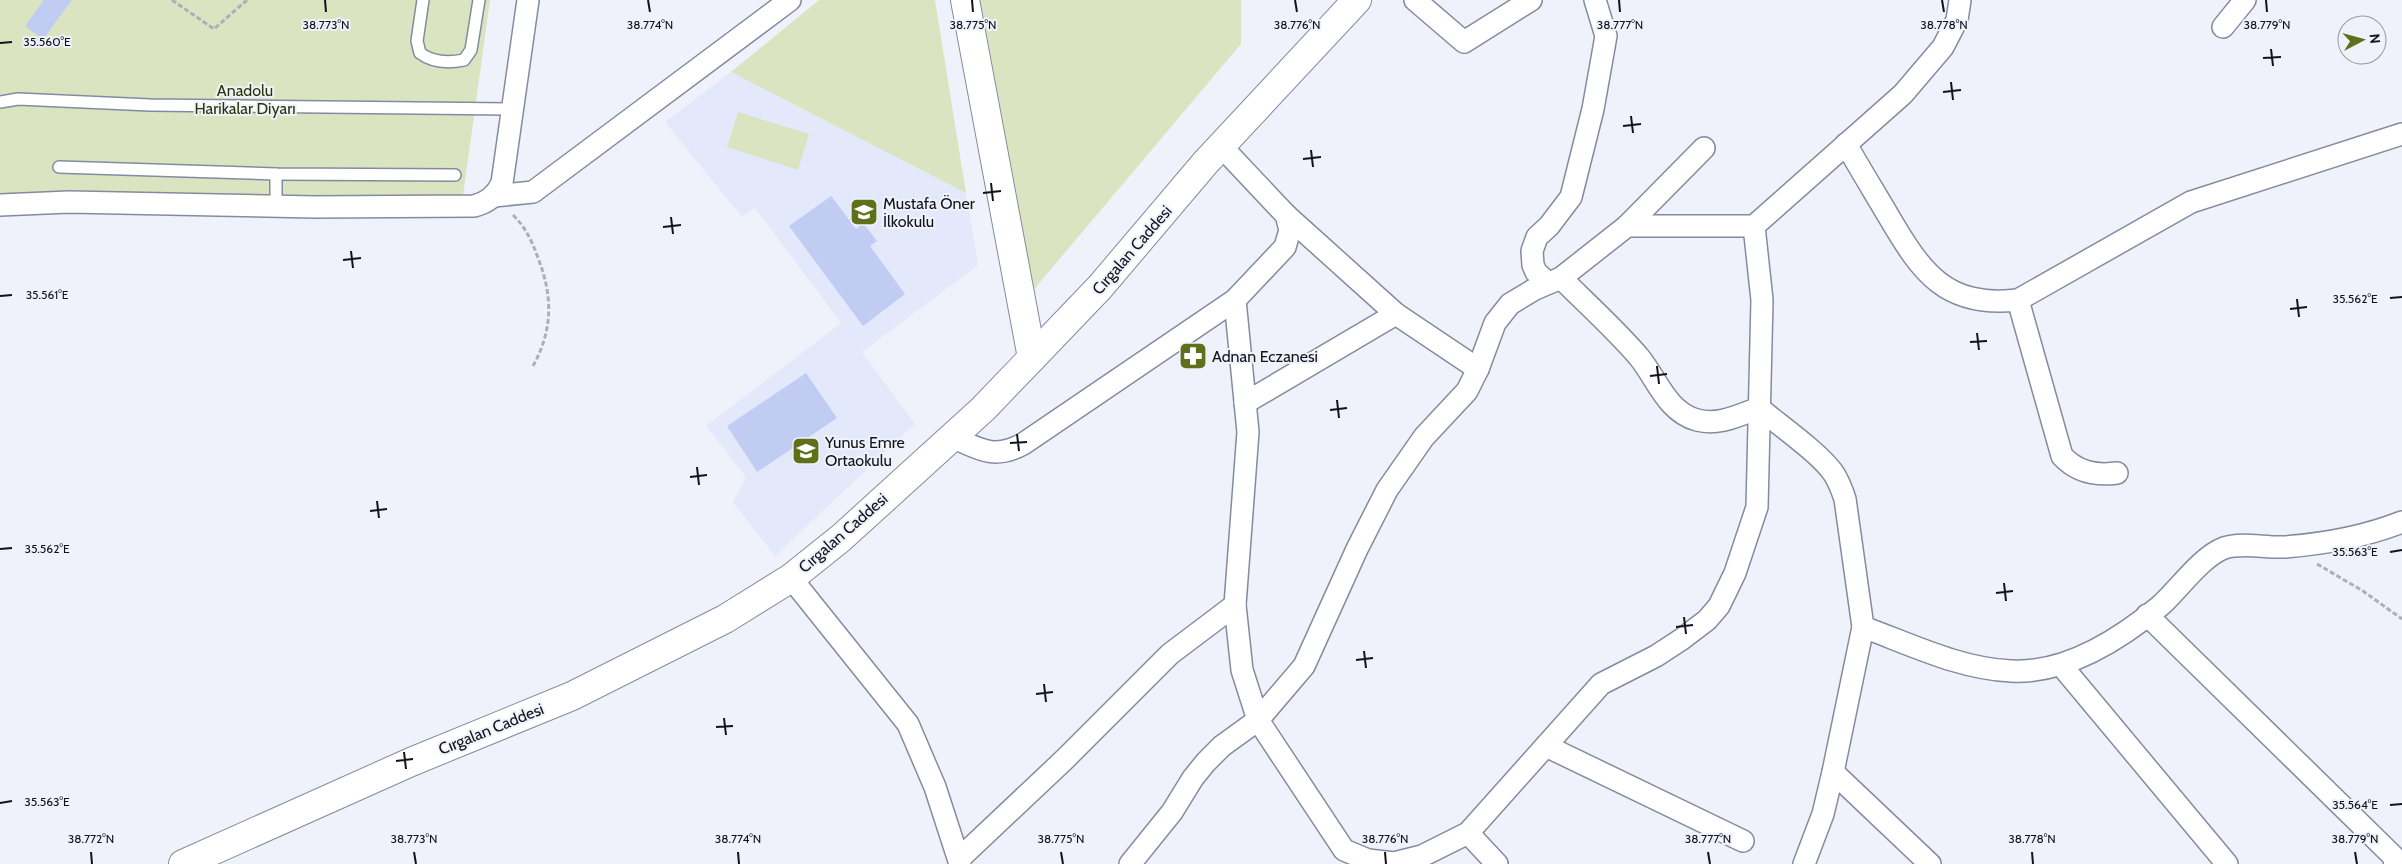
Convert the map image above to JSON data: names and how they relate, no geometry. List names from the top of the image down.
{
  "streets": {
    "street": ["Cırgalan Caddesi"]
  },
  "parks": ["Anadolu Harikalar Diyarı"],
  "places": {
    "school or university": ["Mustafa Öner İlkokulu", "Yunus Emre Ortaokulu"],
    "pharmacy": ["Adnan Eczanesi"]
  },
  "north": "right",
  "coordinates": [
    "38.773°N",
    "38.774°N",
    "38.775°N",
    "38.776°N",
    "38.777°N",
    "38.778°N",
    "38.779°N",
    "35.560°E",
    "35.561°E",
    "35.562°E",
    "35.563°E",
    "35.564°E",
    "38.772°N"
  ]
}
